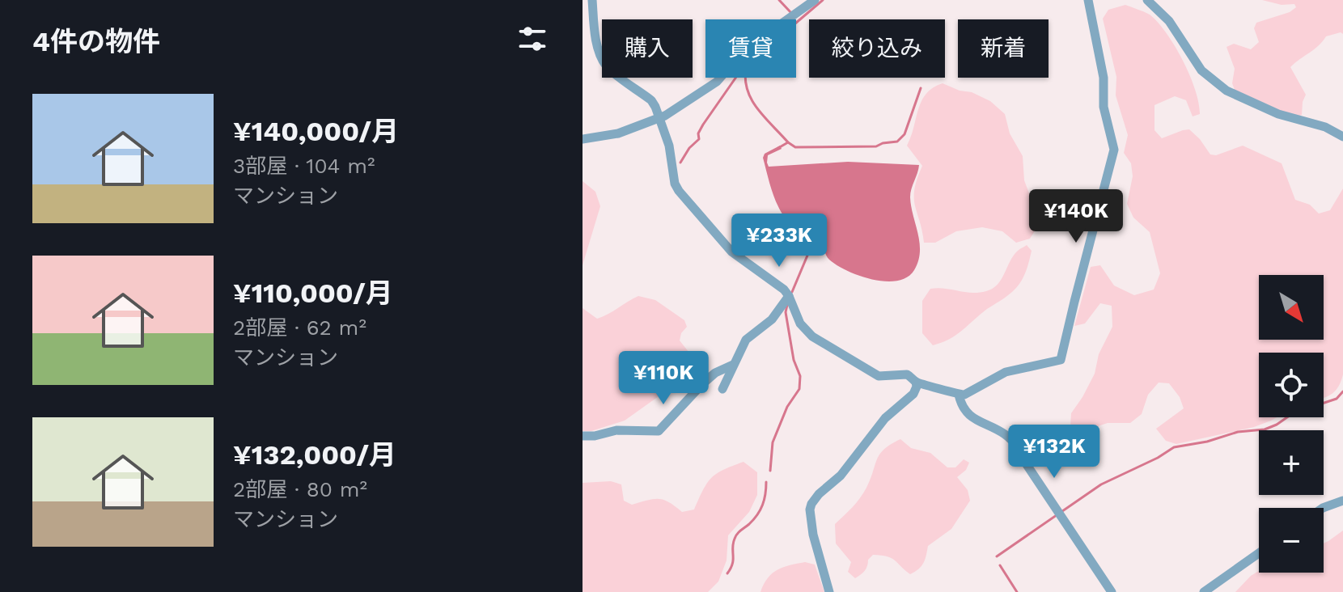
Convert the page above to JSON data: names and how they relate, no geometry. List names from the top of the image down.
{
  "north": "bottom right",
  "page": {
    "heading": "4件の物件",
    "chip": [
      "購入",
      "賃貸",
      "絞り込み",
      "新着"
    ],
    "list": [
      {
        "name": "¥140,000/月",
        "note": "3部屋 · 104 m² · マンション"
      },
      {
        "name": "¥110,000/月",
        "note": "2部屋 · 62 m² · マンション"
      },
      {
        "name": "¥132,000/月",
        "note": "2部屋 · 80 m² · マンション"
      }
    ],
    "price": [
      "¥140K",
      "¥233K",
      "¥110K",
      "¥132K"
    ],
    "map_buttons": ["+", "−"]
  }
}
